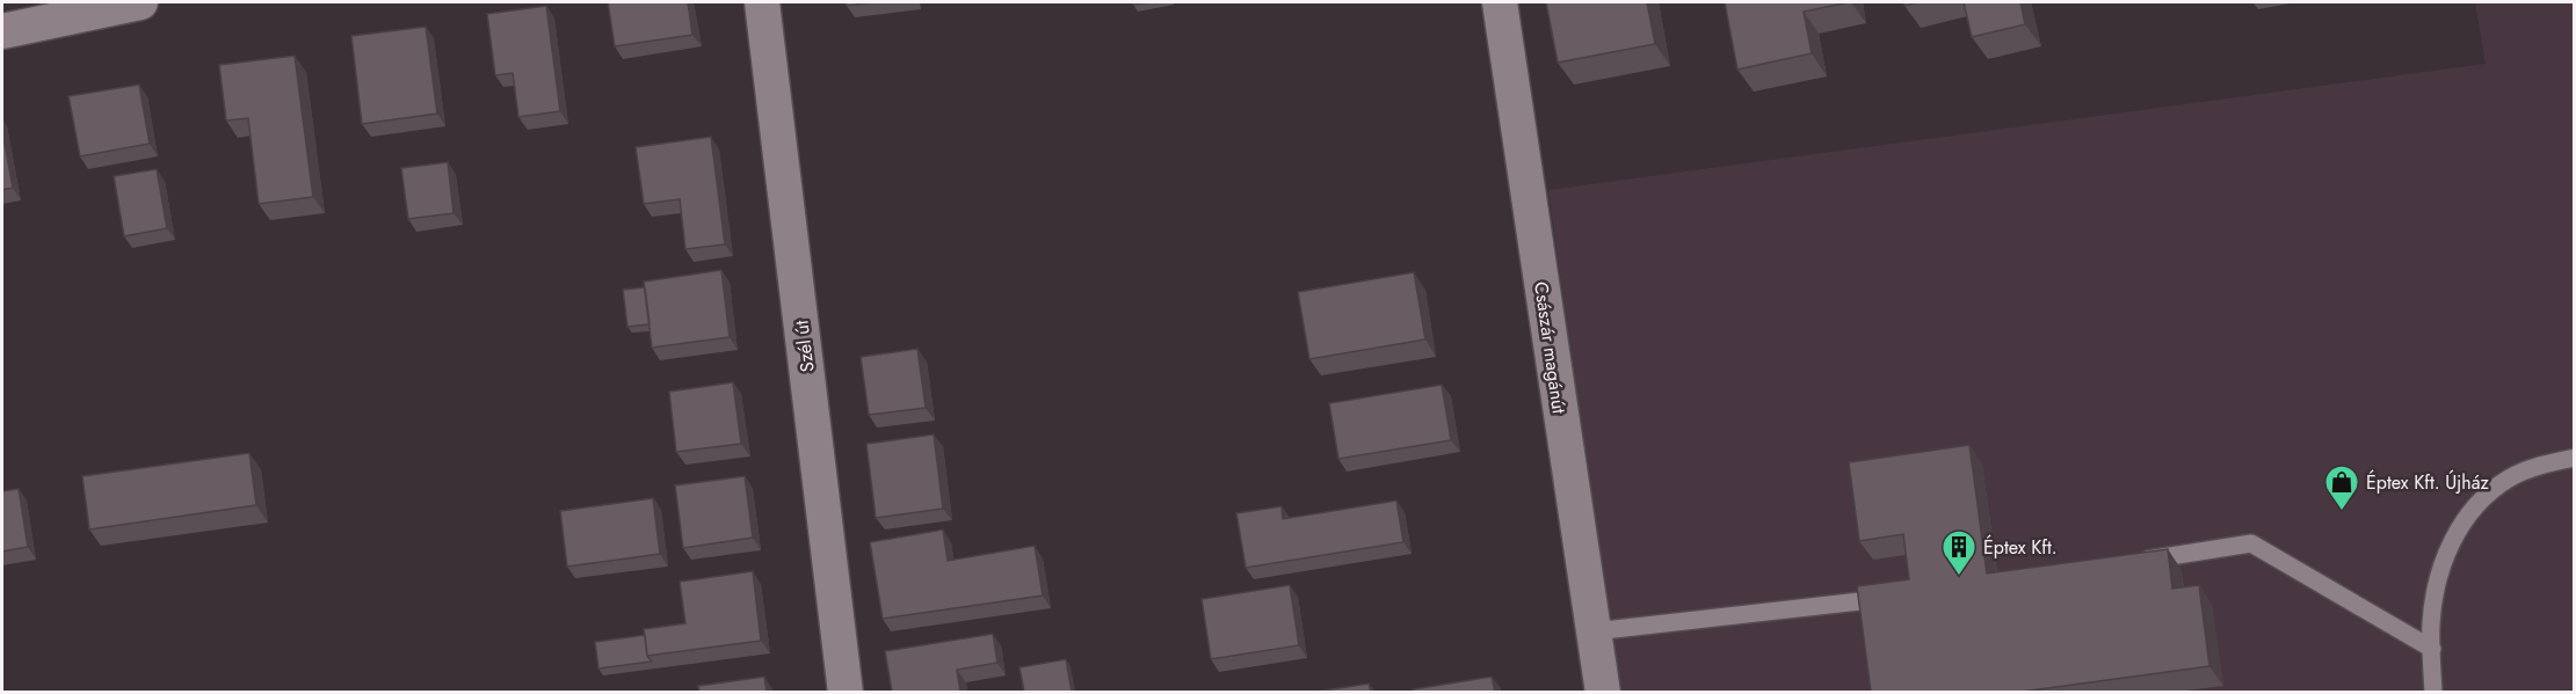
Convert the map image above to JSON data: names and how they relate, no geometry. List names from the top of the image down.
{
  "streets": {
    "street": ["Szél út", "Császár magánút"]
  },
  "places": {
    "shop": ["Éptex Kft. Újház"],
    "building": ["Éptex Kft."]
  }
}
